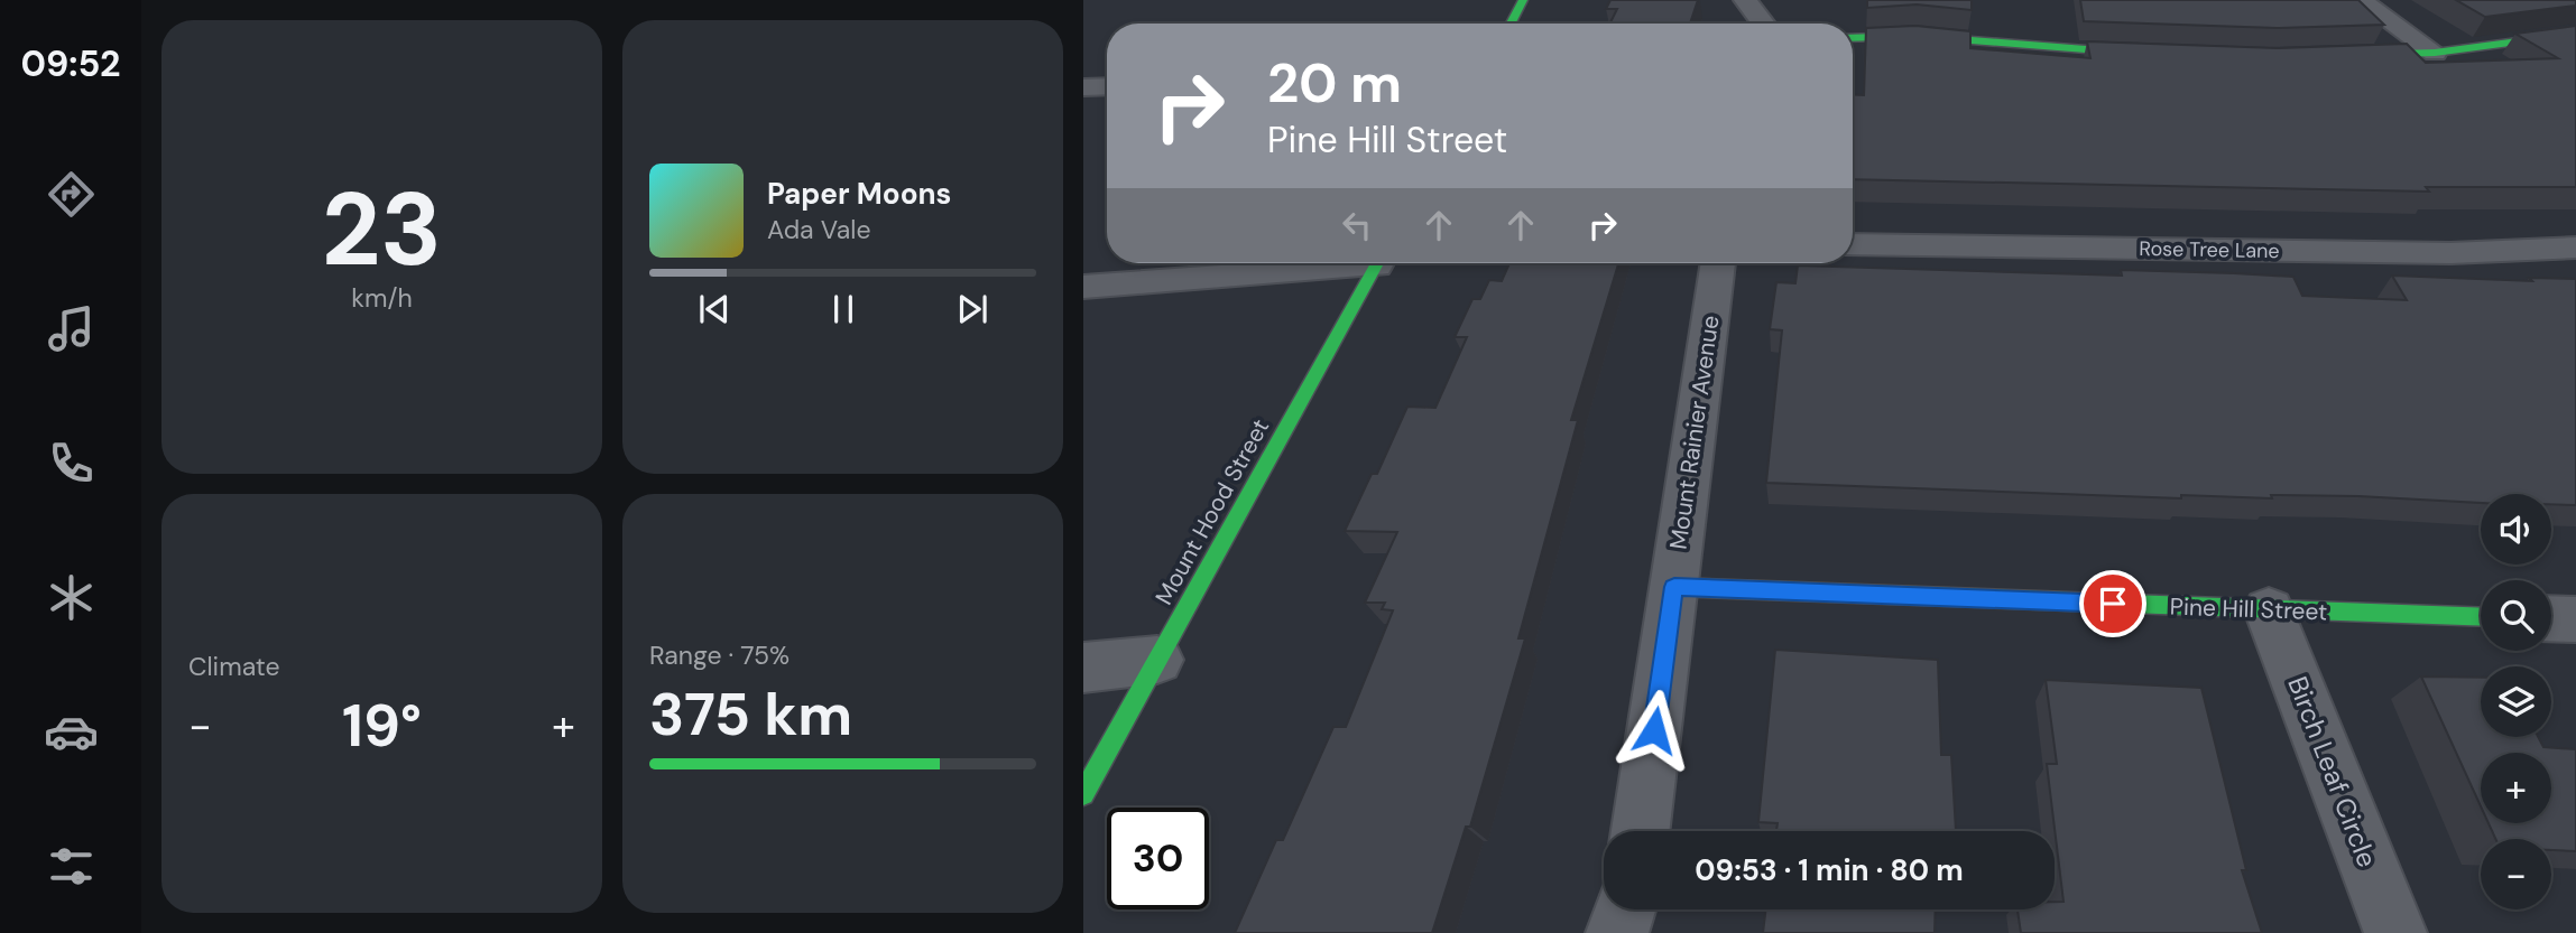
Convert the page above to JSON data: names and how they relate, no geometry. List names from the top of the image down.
{
  "streets": {
    "street": [
      "Rose Tree Lane",
      "Mount Rainier Avenue",
      "Mount Hood Street",
      "Pine Hill Street",
      "Birch Leaf Circle"
    ]
  },
  "crossings": [
    ["Mount Rainier Avenue", "Pine Hill Street"],
    ["Pine Hill Street", "Birch Leaf Circle"]
  ],
  "page": {
    "tabs": "09:52",
    "tile": [
      ["23", "km/h"],
      "Climate",
      ["Range · 75%", "375 km"]
    ],
    "turn": ["20 m", "Pine Hill Street"],
    "song": ["Paper Moons", "Ada Vale"],
    "map_buttons": ["+", "−"],
    "heat": ["−", "19°", "+"],
    "limit": "30",
    "trip": "09:53 · 1 min · 80 m"
  }
}
